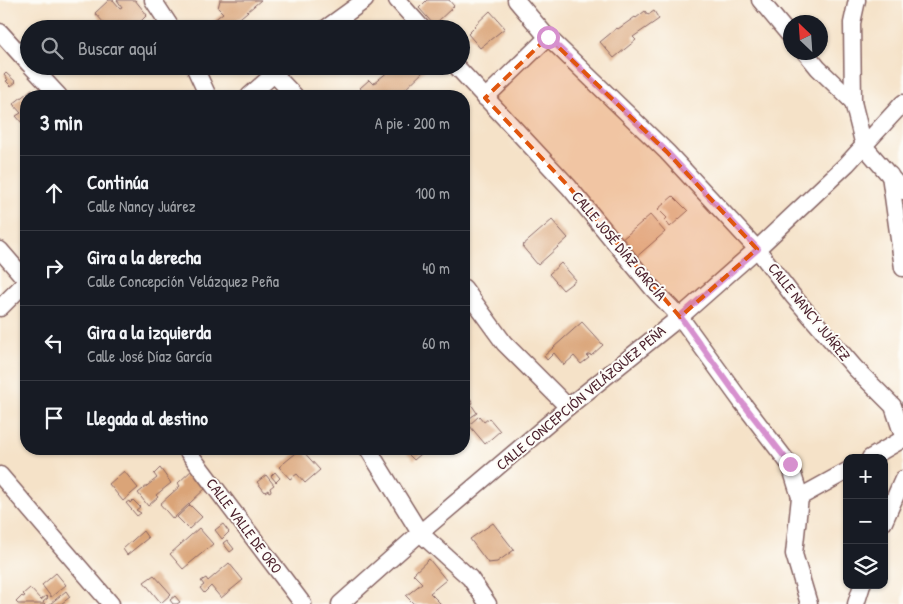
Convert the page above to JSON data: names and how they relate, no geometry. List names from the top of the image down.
{
  "streets": {
    "street": [
      "CALLE JOSÉ DÍAZ GARCÍA",
      "CALLE NANCY JUÁREZ",
      "CALLE CONCEPCIÓN VELÁZQUEZ PEÑA",
      "CALLE VALLE DE ORO"
    ]
  },
  "crossings": [
    ["CALLE JOSÉ DÍAZ GARCÍA", "CALLE CONCEPCIÓN VELÁZQUEZ PEÑA"],
    ["CALLE NANCY JUÁREZ", "CALLE CONCEPCIÓN VELÁZQUEZ PEÑA"]
  ],
  "north": "top left",
  "page": {
    "search": "Buscar aquí",
    "heading": ["3 min", "A pie · 200 m"],
    "list": [
      ["Continúa", "Calle Nancy Juárez", "100 m"],
      ["Gira a la derecha", "Calle Concepción Velázquez Peña", "40 m"],
      ["Gira a la izquierda", "Calle José Díaz García", "60 m"],
      "Llegada al destino"
    ],
    "map_buttons": ["+", "−"]
  }
}
